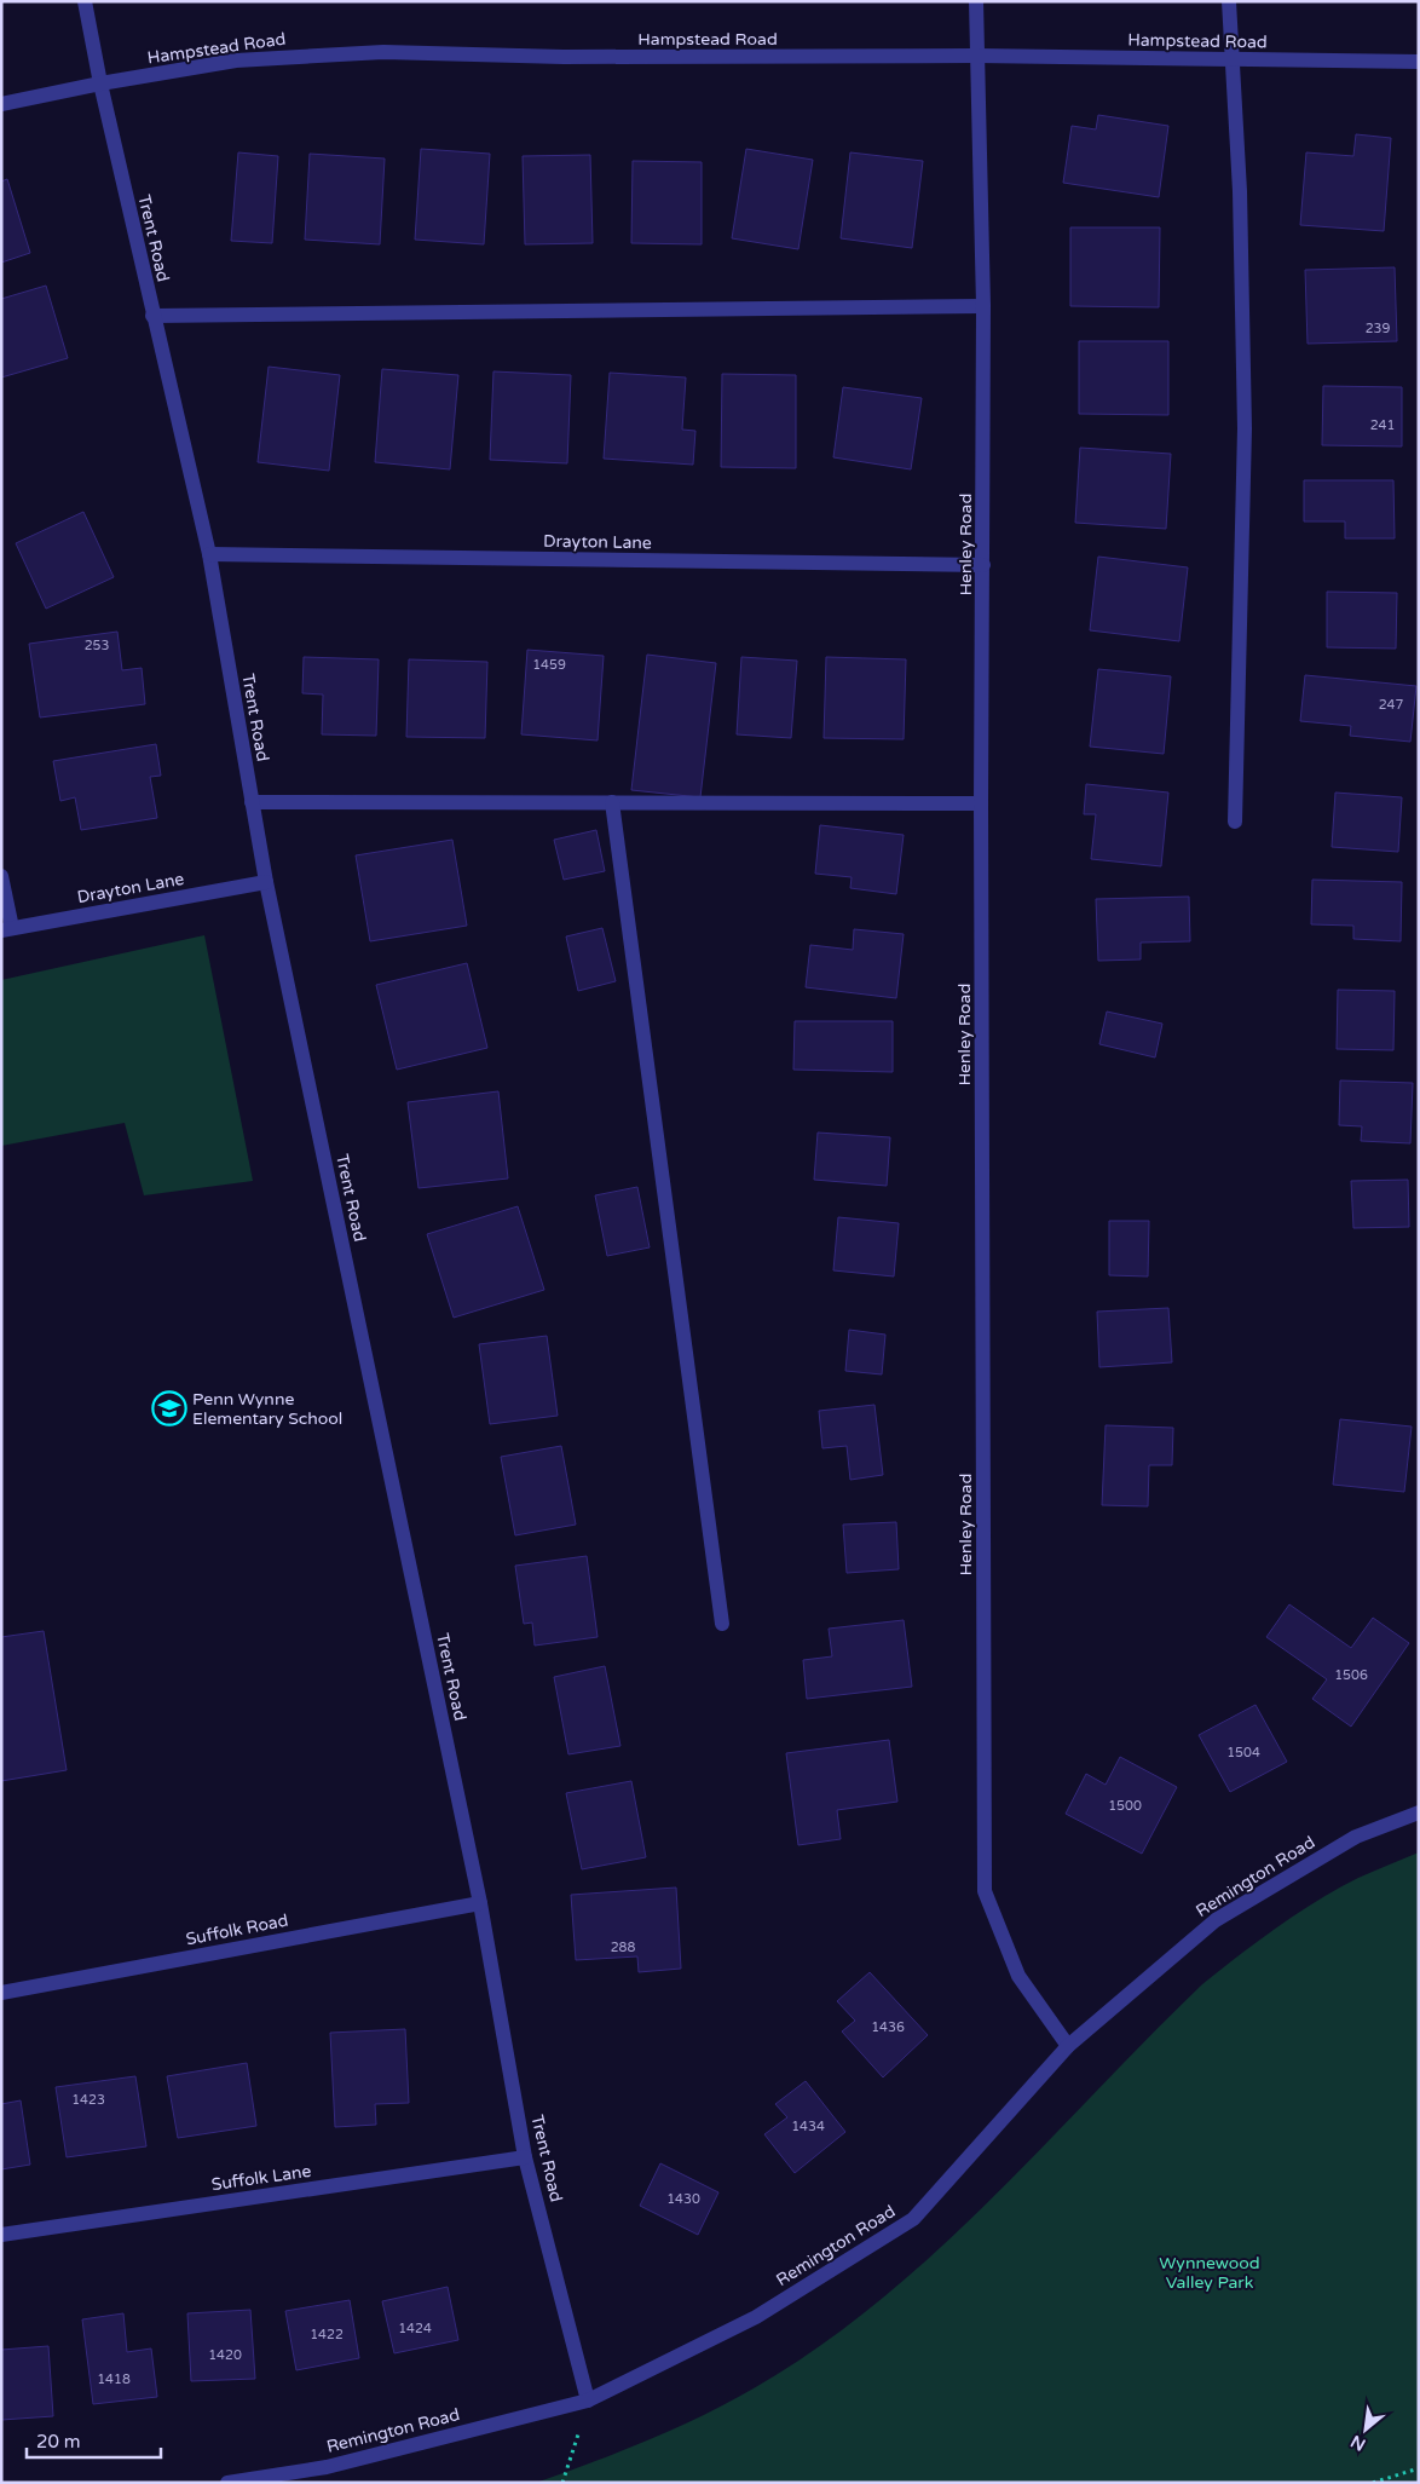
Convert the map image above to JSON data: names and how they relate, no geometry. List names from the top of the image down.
{
  "streets": {
    "street": [
      "Hampstead Road",
      "Trent Road",
      "Drayton Lane",
      "Henley Road",
      "Remington Road",
      "Suffolk Road",
      "Suffolk Lane"
    ]
  },
  "crossings": [
    ["Hampstead Road", "Trent Road"],
    ["Hampstead Road", "Henley Road"],
    ["Trent Road", "Drayton Lane"],
    ["Trent Road", "Remington Road"],
    ["Trent Road", "Suffolk Road"],
    ["Trent Road", "Suffolk Lane"],
    ["Drayton Lane", "Henley Road"],
    ["Henley Road", "Remington Road"]
  ],
  "parks": ["Wynnewood Valley Park"],
  "places": {
    "school or university": ["Penn Wynne Elementary School"]
  },
  "house_numbers": [
    "239",
    "241",
    "253",
    "1459",
    "247",
    "1506",
    "1504",
    "1500",
    "288",
    "1436",
    "1423",
    "1434",
    "1430",
    "1424",
    "1422",
    "1420",
    "1418"
  ],
  "scale_bar": "20 m",
  "north": "bottom left"
}
